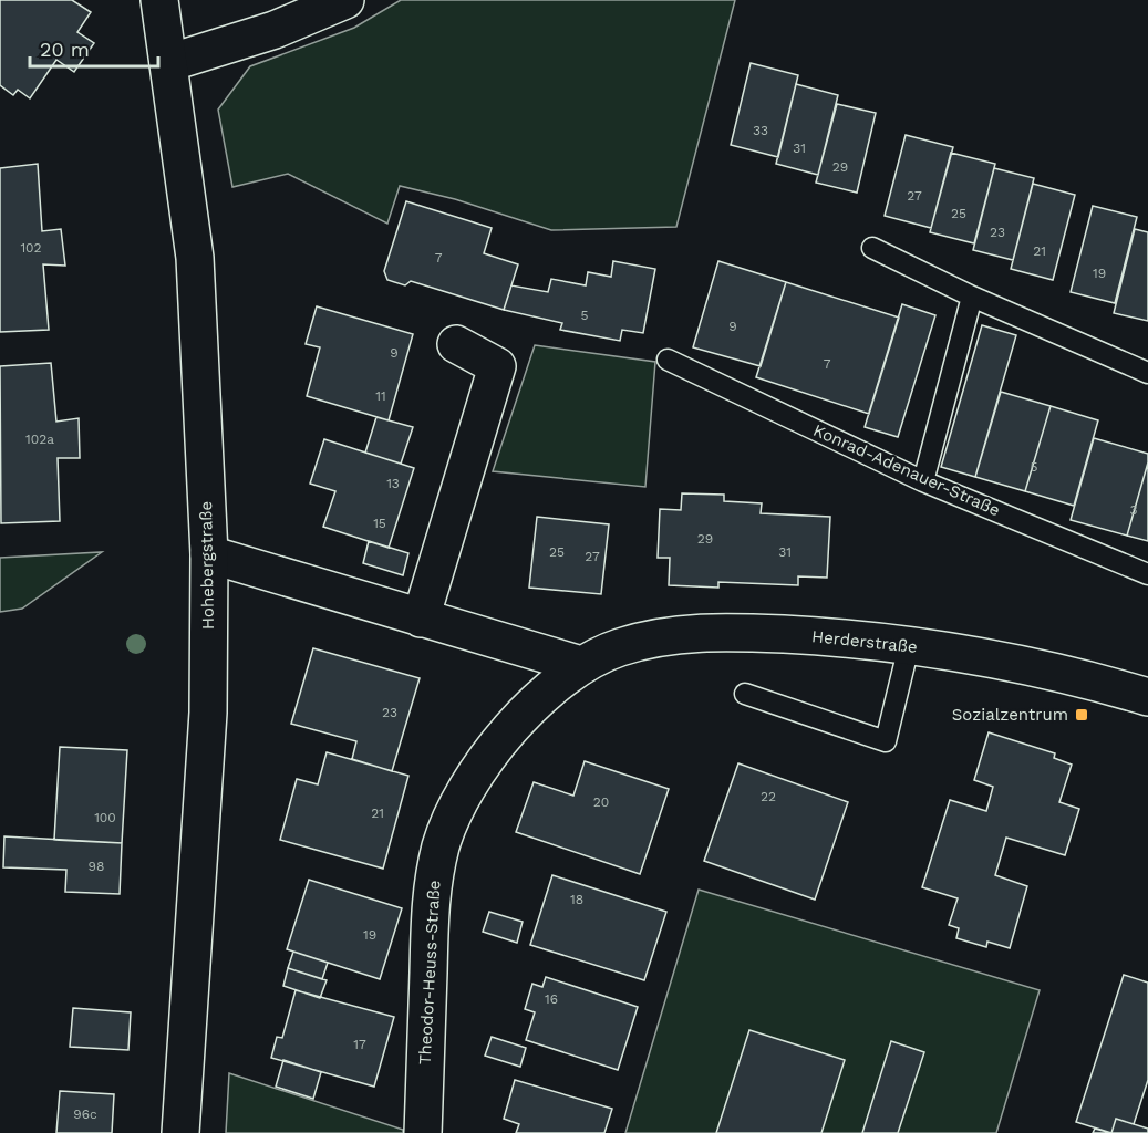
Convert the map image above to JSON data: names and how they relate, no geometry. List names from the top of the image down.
{
  "streets": {
    "street": ["Hohebergstraße", "Herderstraße", "Theodor-Heuss-Straße"],
    "lane": ["Konrad-Adenauer-Straße"]
  },
  "crossings": [
    ["Herderstraße", "Theodor-Heuss-Straße"]
  ],
  "places": {
    "transit": ["Sozialzentrum"]
  },
  "house_numbers": [
    "33",
    "31",
    "29",
    "27",
    "25",
    "23",
    "102",
    "21",
    "7",
    "19",
    "5",
    "9",
    "9",
    "7",
    "11",
    "102a",
    "5",
    "13",
    "3",
    "15",
    "29",
    "25",
    "31",
    "27",
    "23",
    "22",
    "20",
    "21",
    "100",
    "98",
    "18",
    "19",
    "16",
    "17",
    "96c"
  ],
  "scale_bar": "20 m"
}
